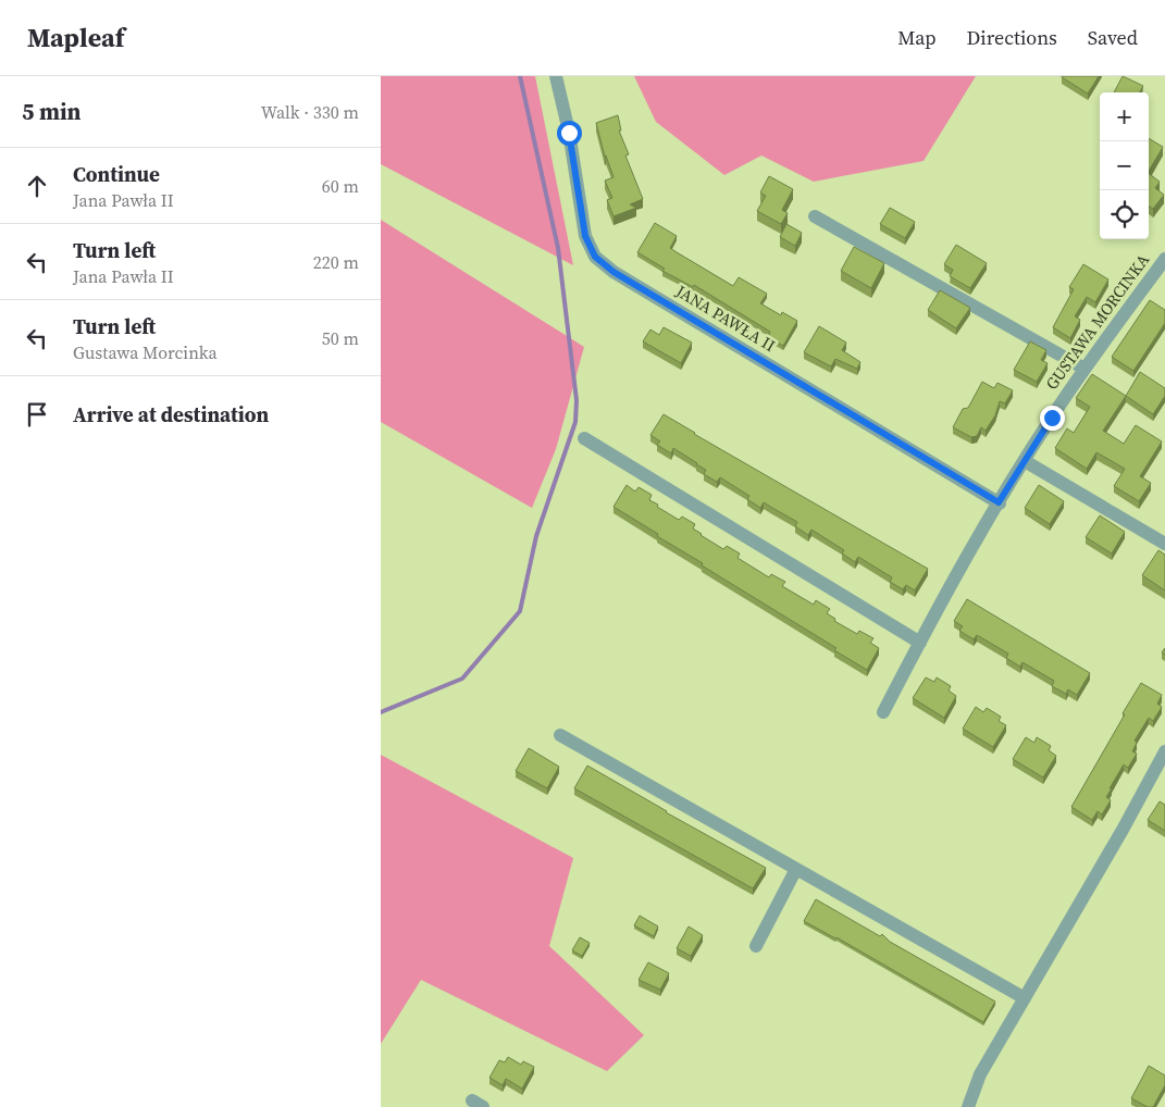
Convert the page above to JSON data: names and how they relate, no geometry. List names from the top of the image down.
{
  "streets": {
    "street": ["JANA PAWŁA II", "GUSTAWA MORCINKA"]
  },
  "crossings": [
    ["JANA PAWŁA II", "GUSTAWA MORCINKA"]
  ],
  "page": {
    "header": "Mapleaf",
    "nav": ["Map", "Directions", "Saved"],
    "heading": ["5 min", "Walk · 330 m"],
    "map_buttons": ["+", "−"],
    "list": [
      ["Continue", "Jana Pawła II", "60 m"],
      ["Turn left", "Jana Pawła II", "220 m"],
      ["Turn left", "Gustawa Morcinka", "50 m"],
      "Arrive at destination"
    ]
  }
}
